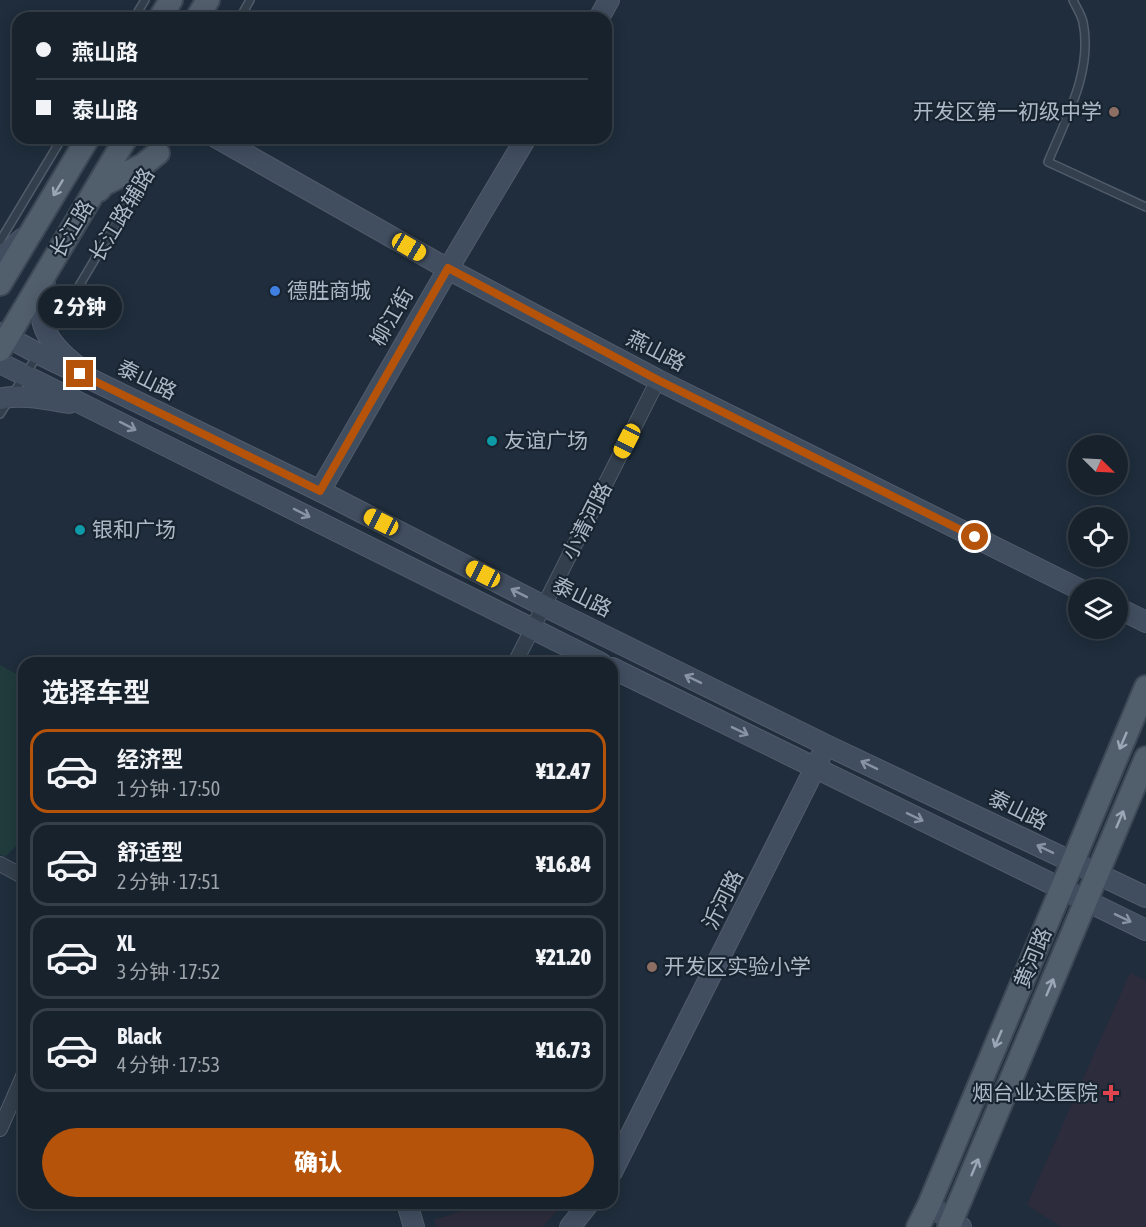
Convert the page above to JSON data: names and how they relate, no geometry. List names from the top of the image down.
{
  "streets": {
    "main road": [
      "长江路",
      "柳江街",
      "燕山路",
      "泰山路",
      "沂河路",
      "黄河路"
    ],
    "street": ["小清河路"],
    "lane": ["长江路辅路"]
  },
  "crossings": [
    ["长江路辅路", "泰山路"],
    ["长江路", "泰山路"],
    ["柳江街", "燕山路"],
    ["柳江街", "泰山路"],
    ["燕山路", "小清河路"],
    ["泰山路", "小清河路"],
    ["泰山路", "沂河路"],
    ["泰山路", "黄河路"]
  ],
  "places": {
    "other": [
      "开发区第一初级中学",
      "德胜商城",
      "友谊广场",
      "银和广场",
      "开发区实验小学"
    ],
    "health": ["烟台业达医院"]
  },
  "north": "bottom right",
  "page": {
    "banner": ["燕山路", "泰山路"],
    "bubble": "2 分钟",
    "heading": "选择车型",
    "list": [
      {
        "name": "经济型",
        "note": "1 分钟 · 17:50",
        "value": "¥12.47"
      },
      {
        "name": "舒适型",
        "note": "2 分钟 · 17:51",
        "value": "¥16.84"
      },
      {
        "name": "XL",
        "note": "3 分钟 · 17:52",
        "value": "¥21.20"
      },
      {
        "name": "Black",
        "note": "4 分钟 · 17:53",
        "value": "¥16.73"
      }
    ],
    "buttons": "确认"
  }
}
